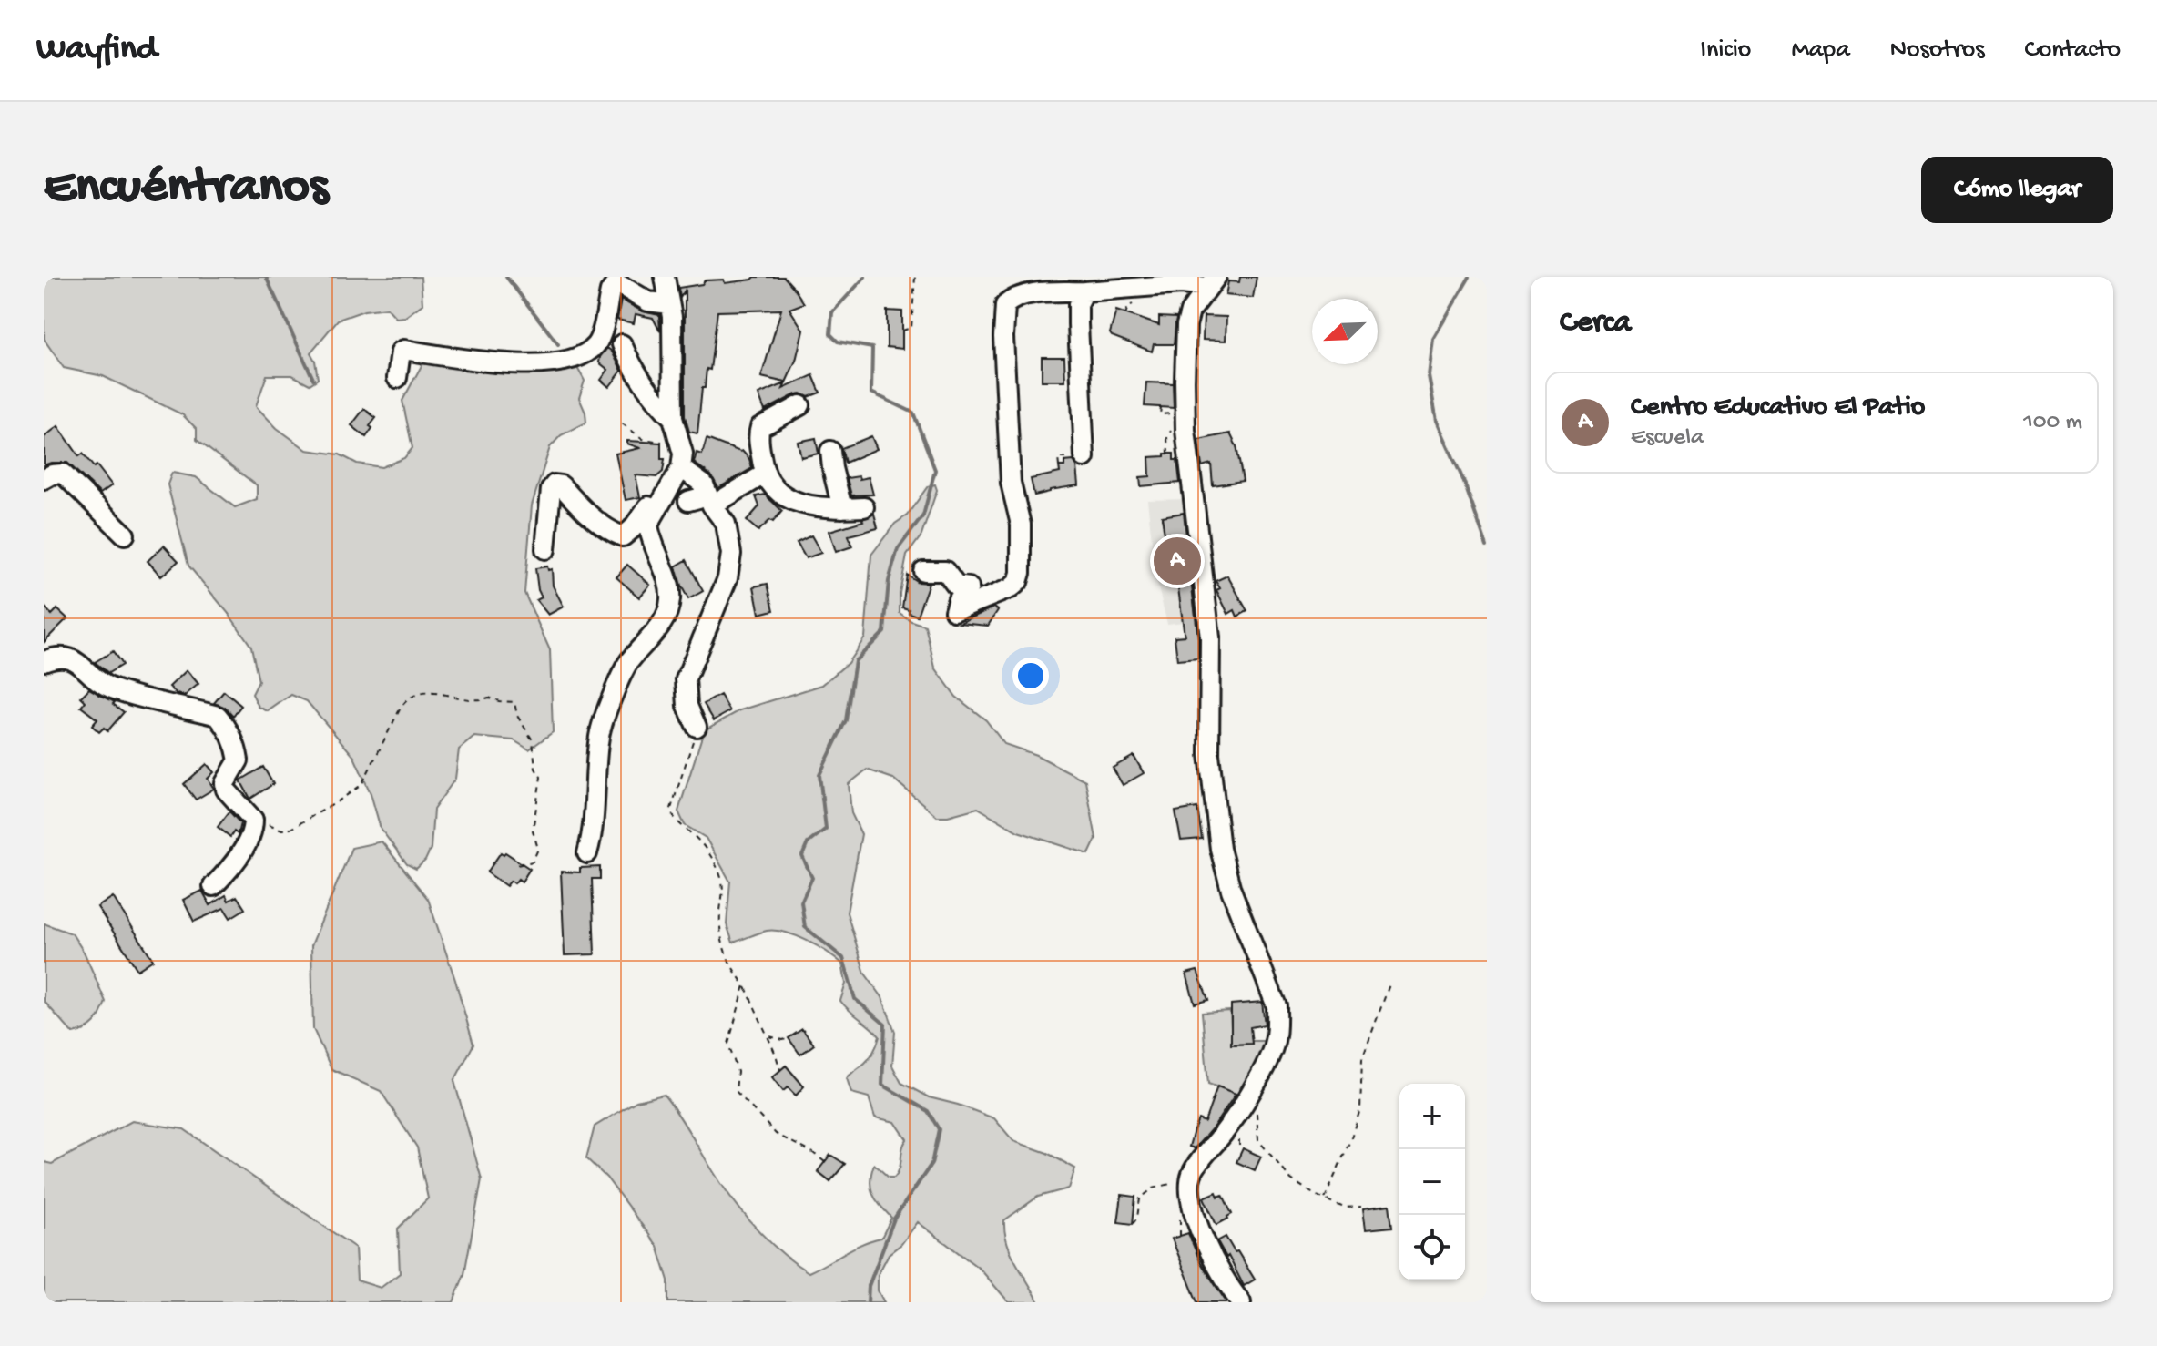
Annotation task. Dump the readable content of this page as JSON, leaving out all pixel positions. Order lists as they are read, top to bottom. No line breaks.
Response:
{"north":"bottom left","page":{"header":"Wayfind","nav":["Inicio","Mapa","Nosotros","Contacto"],"buttons":"Cómo llegar","title":"Encuéntranos","heading":"Cerca","list":[{"mark":"A","name":"Centro Educativo El Patio","note":"Escuela","value":"100 m"}],"pins":"A","map_buttons":["+","−"]}}
